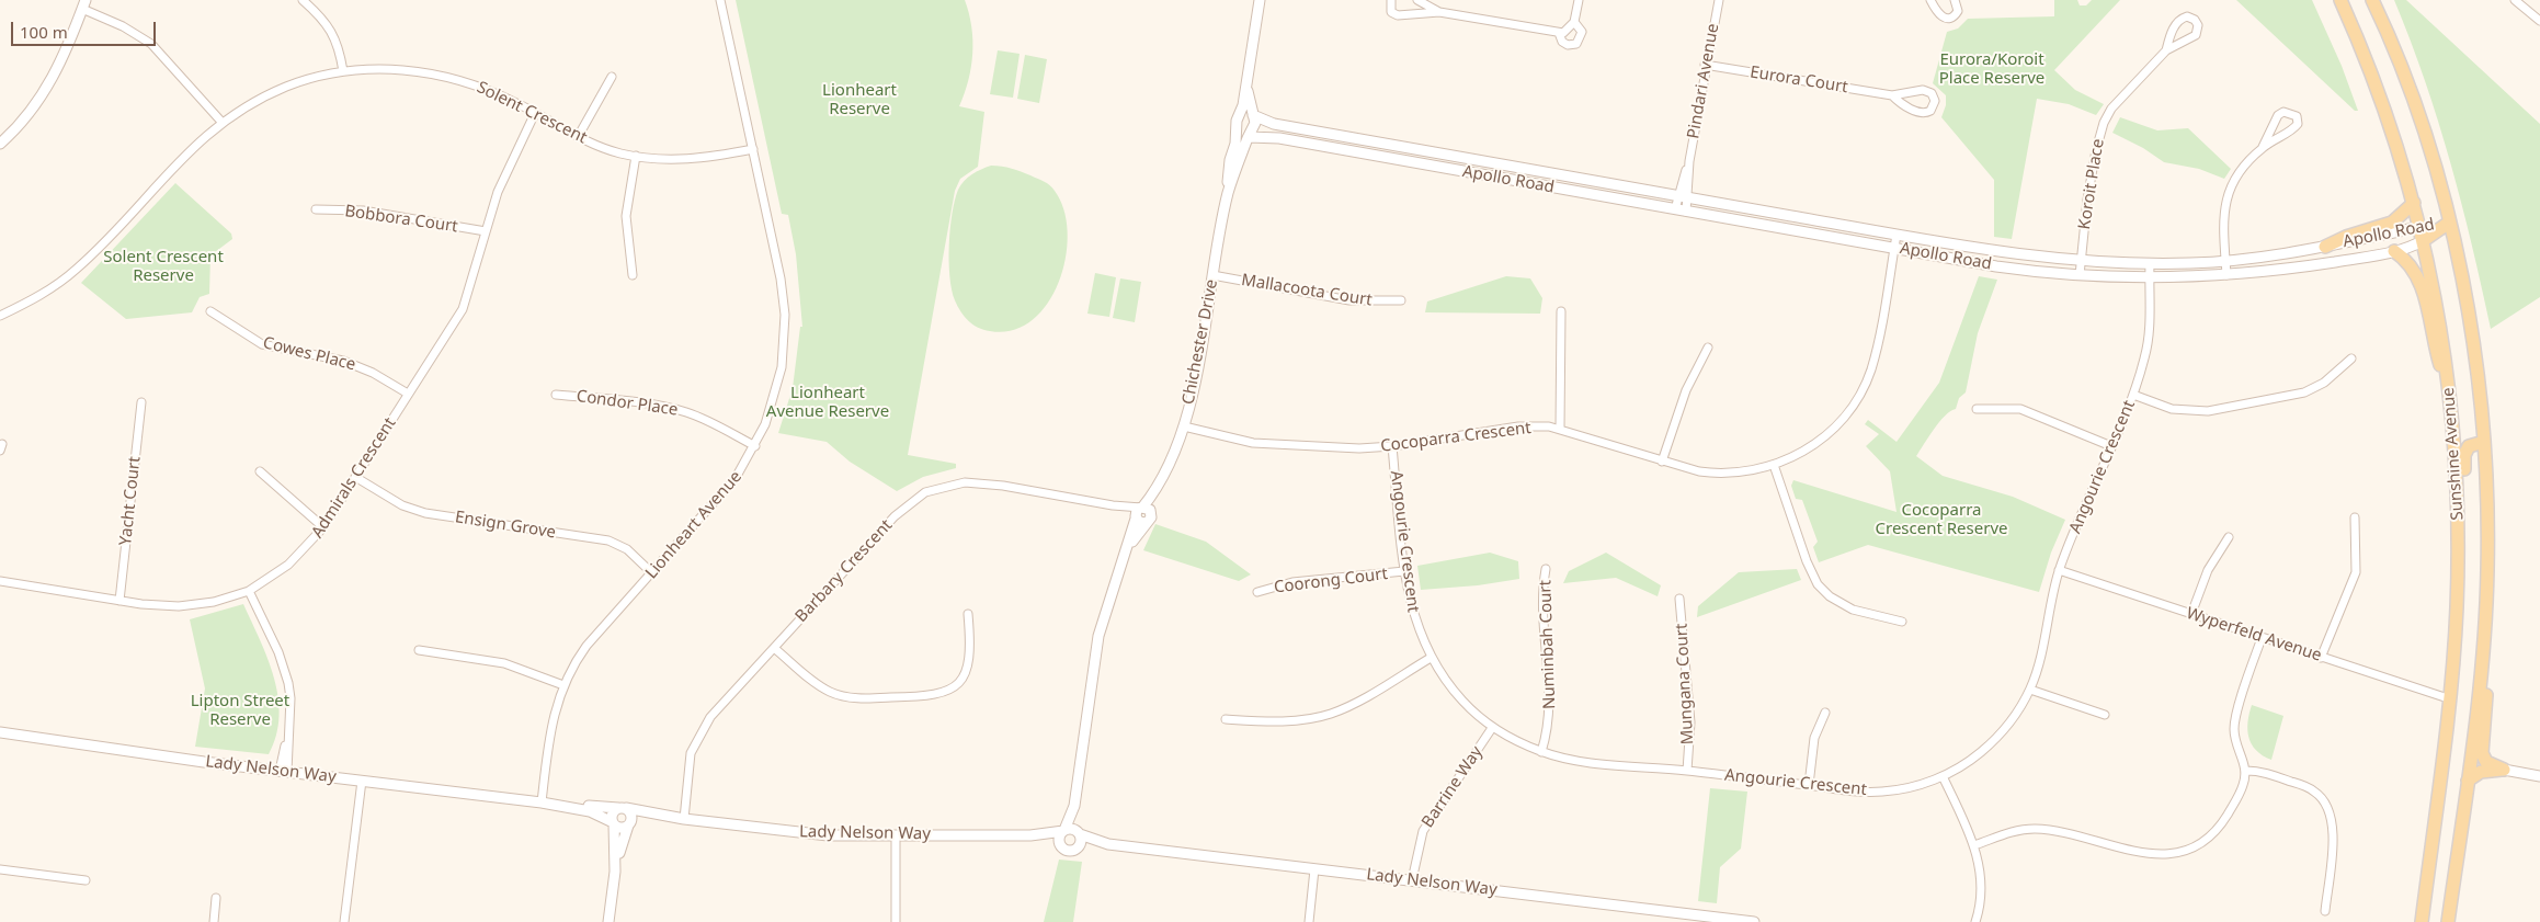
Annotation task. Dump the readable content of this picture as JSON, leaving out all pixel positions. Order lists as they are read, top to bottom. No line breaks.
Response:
{"streets":{"main road":["Apollo Road","Sunshine Avenue"],"street":["Eurora Court","Pindari Avenue","Solent Crescent","Koroit Place","Bobbora Court","Mallacoota Court","Chichester Drive","Cowes Place","Condor Place","Cocoparra Crescent","Angourie Crescent","Admirals Crescent","Yacht Court","Ensign Grove","Lionheart Avenue","Barbary Crescent","Coorong Court","Wyperfeld Avenue","Numinbah Court","Mungana Court","Lady Nelson Way","Barrine Way"]},"crossings":[["Eurora Court","Pindari Avenue"],["Pindari Avenue","Apollo Road"],["Solent Crescent","Admirals Crescent"],["Solent Crescent","Lionheart Avenue"],["Apollo Road","Koroit Place"],["Apollo Road","Chichester Drive"],["Apollo Road","Cocoparra Crescent"],["Apollo Road","Sunshine Avenue"],["Apollo Road","Angourie Crescent"],["Bobbora Court","Admirals Crescent"],["Mallacoota Court","Chichester Drive"],["Chichester Drive","Cocoparra Crescent"],["Chichester Drive","Barbary Crescent"],["Chichester Drive","Lady Nelson Way"],["Cowes Place","Admirals Crescent"],["Condor Place","Lionheart Avenue"],["Cocoparra Crescent","Angourie Crescent"],["Sunshine Avenue","Wyperfeld Avenue"],["Angourie Crescent","Coorong Court"],["Angourie Crescent","Wyperfeld Avenue"],["Angourie Crescent","Numinbah Court"],["Angourie Crescent","Mungana Court"],["Angourie Crescent","Barrine Way"],["Admirals Crescent","Yacht Court"],["Admirals Crescent","Ensign Grove"],["Ensign Grove","Lionheart Avenue"],["Lionheart Avenue","Lady Nelson Way"],["Barbary Crescent","Lady Nelson Way"],["Lady Nelson Way","Barrine Way"]],"parks":["Eurora/Koroit Place Reserve","Lionheart Reserve","Solent Crescent Reserve","Lionheart Avenue Reserve","Cocoparra Crescent Reserve","Lipton Street Reserve"],"scale_bar":"100 m"}
